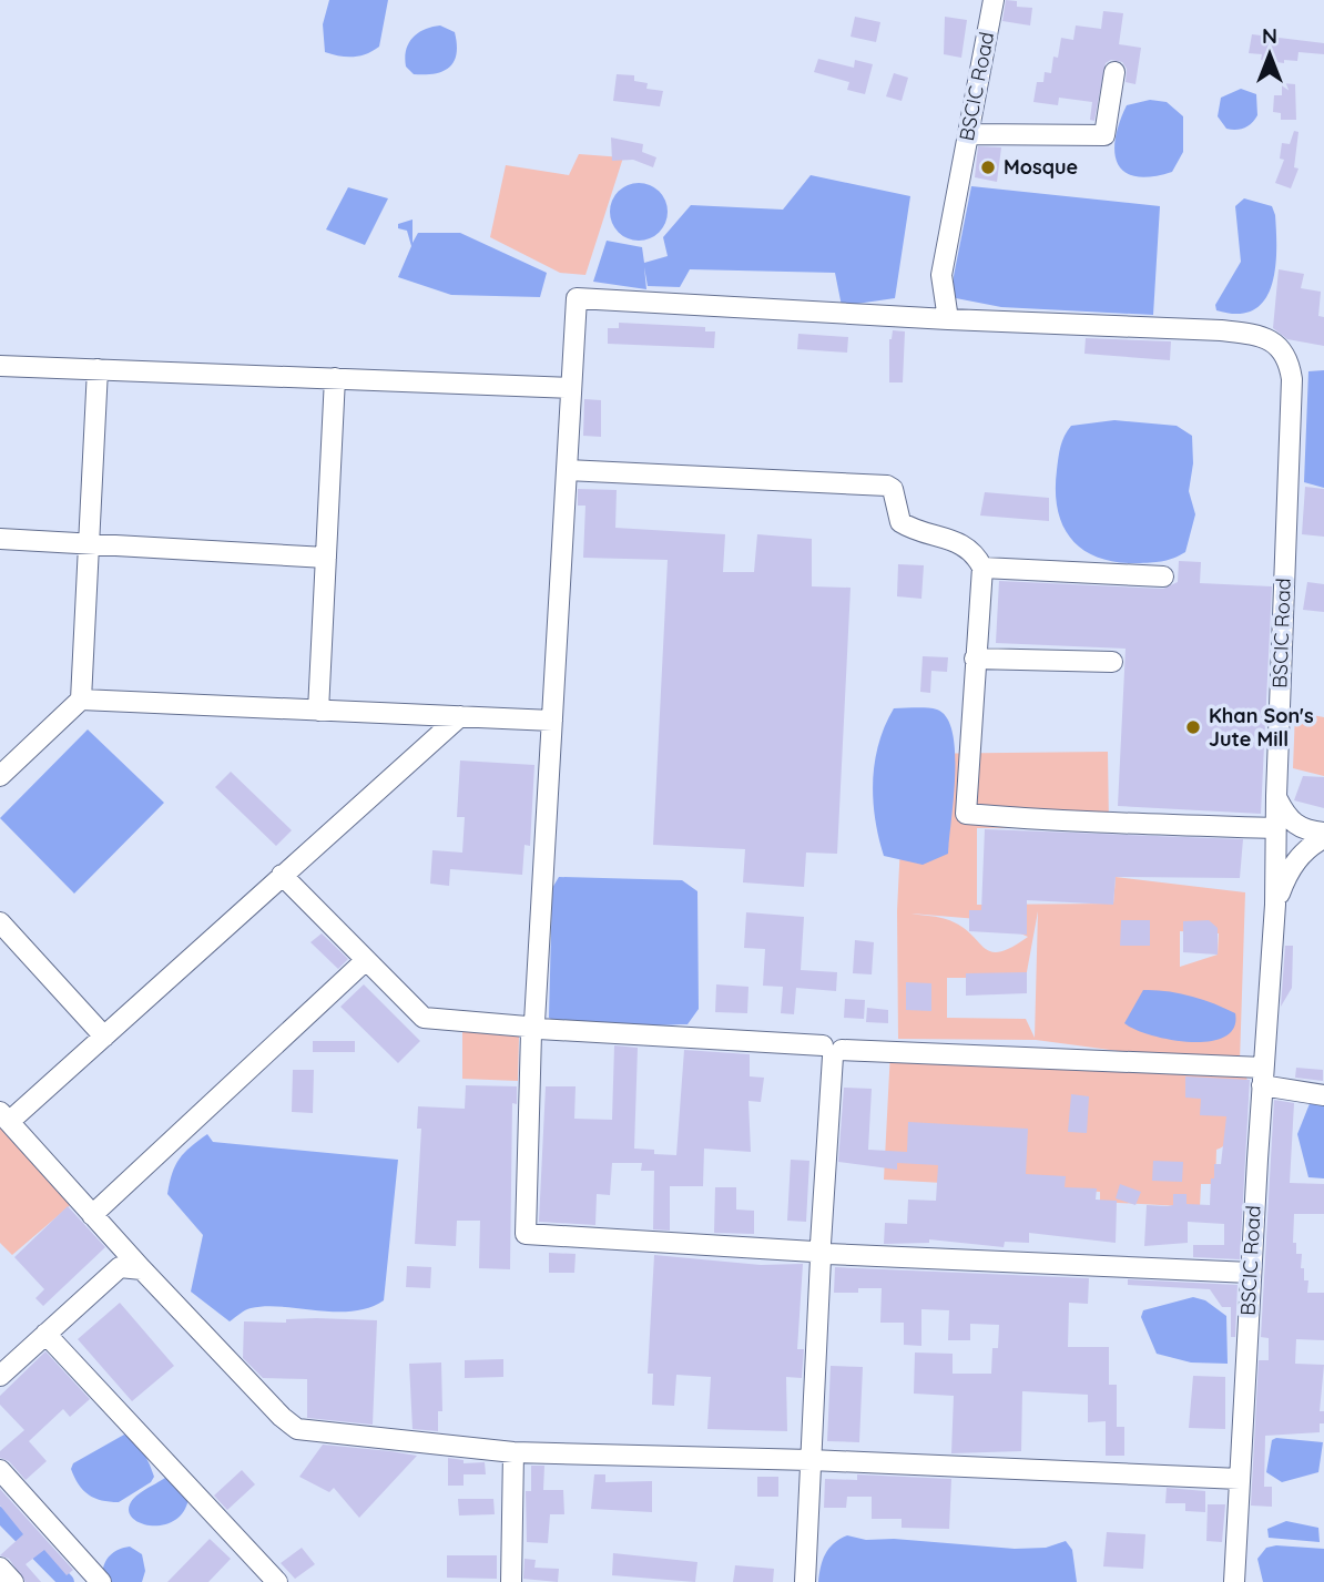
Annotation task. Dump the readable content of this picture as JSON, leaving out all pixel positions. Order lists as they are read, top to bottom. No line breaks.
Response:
{"streets":{"street":["BSCIC Road"]},"places":["Mosque","Khan Son's Jute Mill"],"north":"top"}
